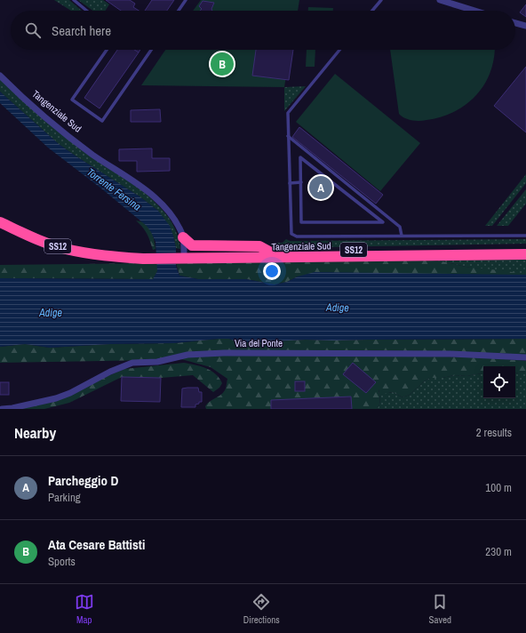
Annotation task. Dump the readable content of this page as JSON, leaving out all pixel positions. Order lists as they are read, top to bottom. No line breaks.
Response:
{"streets":{"highway":["Tangenziale Sud","SS12"],"street":["Via del Ponte"]},"crossings":[["Tangenziale Sud","SS12"]],"water":["Torrente Fersina","Adige"],"page":{"search":"Search here","pins":["B","A"],"heading":["Nearby","2 results"],"list":[{"mark":"A","name":"Parcheggio D","note":"Parking","value":"100 m"},{"mark":"B","name":"Ata Cesare Battisti","note":"Sports","value":"230 m"}],"nav":["Map","Directions","Saved"]}}
